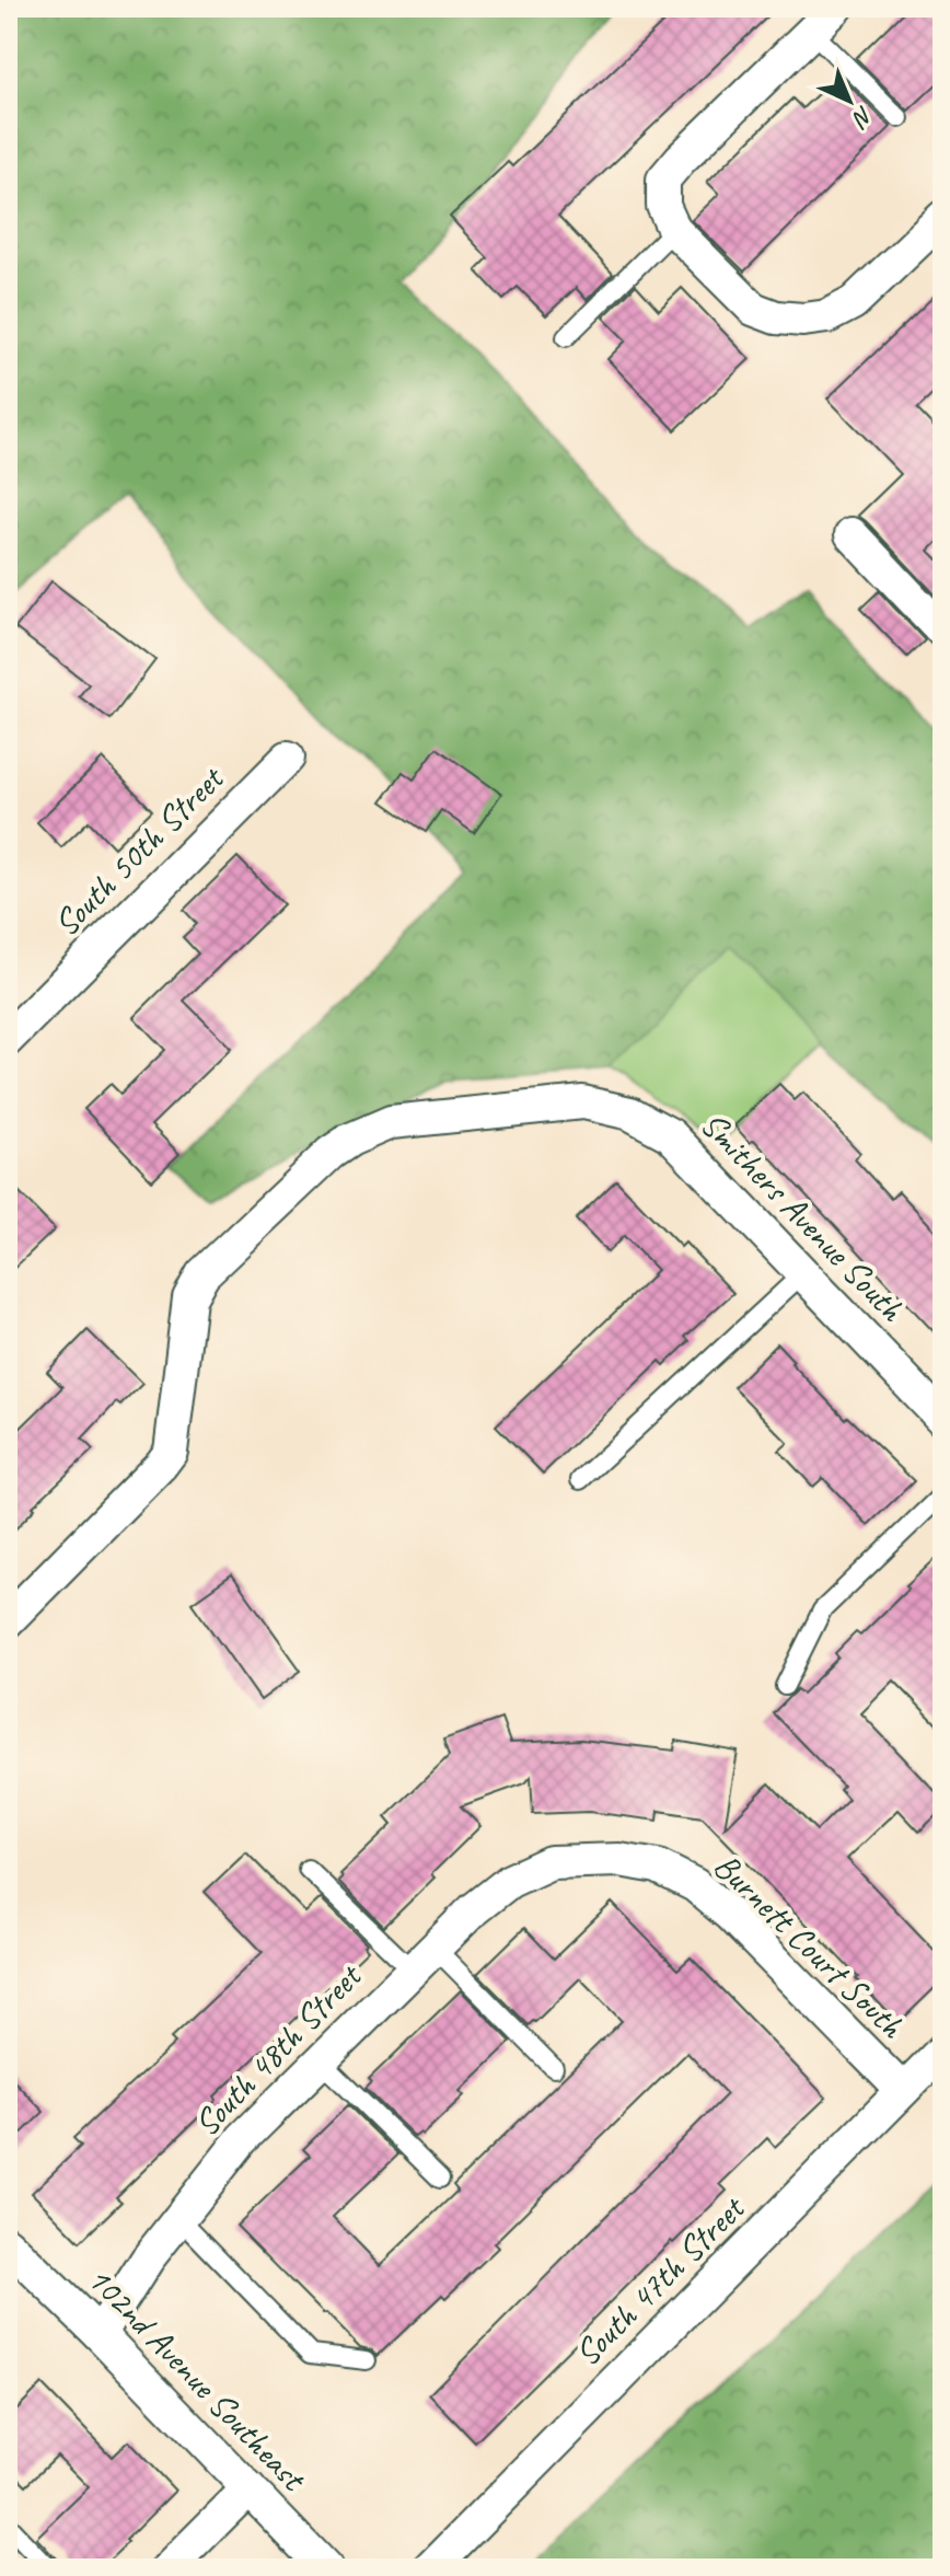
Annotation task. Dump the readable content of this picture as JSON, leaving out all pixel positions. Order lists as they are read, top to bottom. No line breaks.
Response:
{"streets":{"street":["South 50th Street","Smithers Avenue South","Burnett Court South","South 48th Street","South 47th Street","102nd Avenue Southeast"]},"crossings":[["Burnett Court South","South 48th Street"],["Burnett Court South","South 47th Street"],["South 48th Street","102nd Avenue Southeast"]],"north":"bottom right"}
